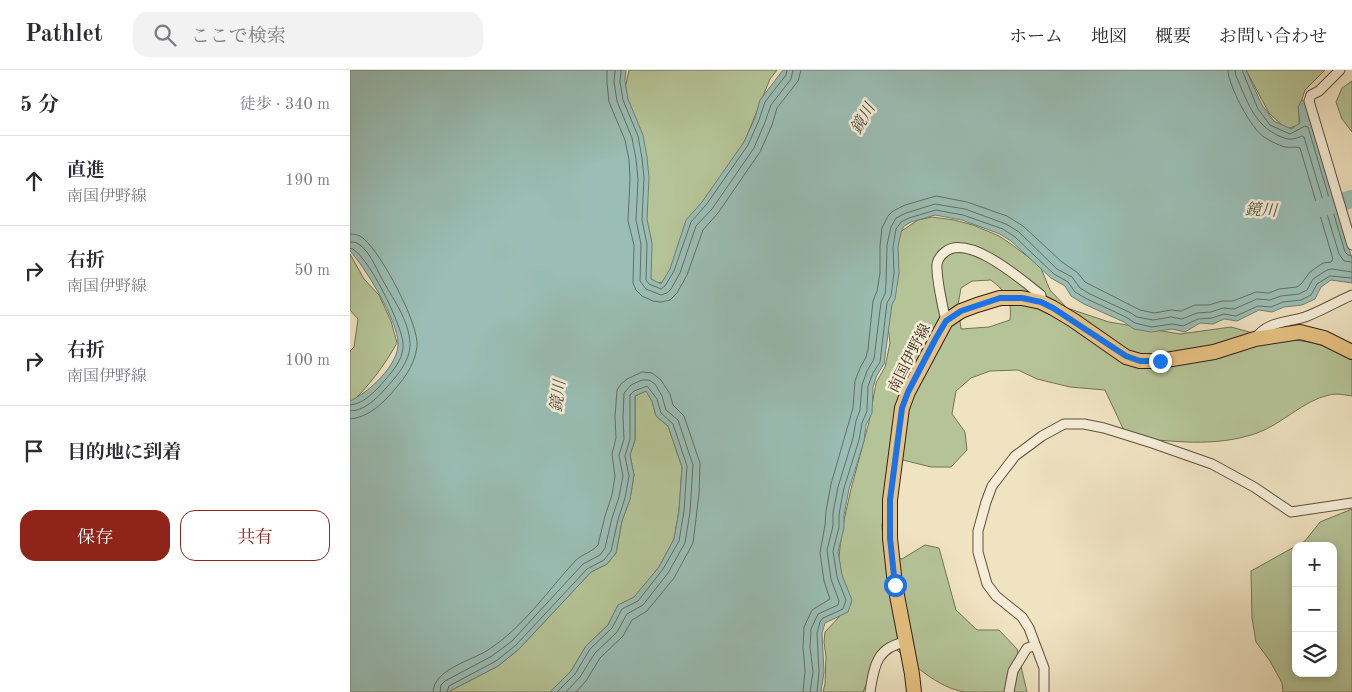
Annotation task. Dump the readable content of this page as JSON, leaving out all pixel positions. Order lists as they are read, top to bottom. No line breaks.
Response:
{"streets":{"main road":["南国伊野線"]},"water":["鏡川"],"page":{"header":"Pathlet","search":"ここで検索","nav":["ホーム","地図","概要","お問い合わせ"],"heading":["5 分","徒歩 · 340 m"],"list":[["直進","南国伊野線","190 m"],["右折","南国伊野線","50 m"],["右折","南国伊野線","100 m"],"目的地に到着"],"buttons":["保存","共有"],"map_buttons":["+","−"]}}
